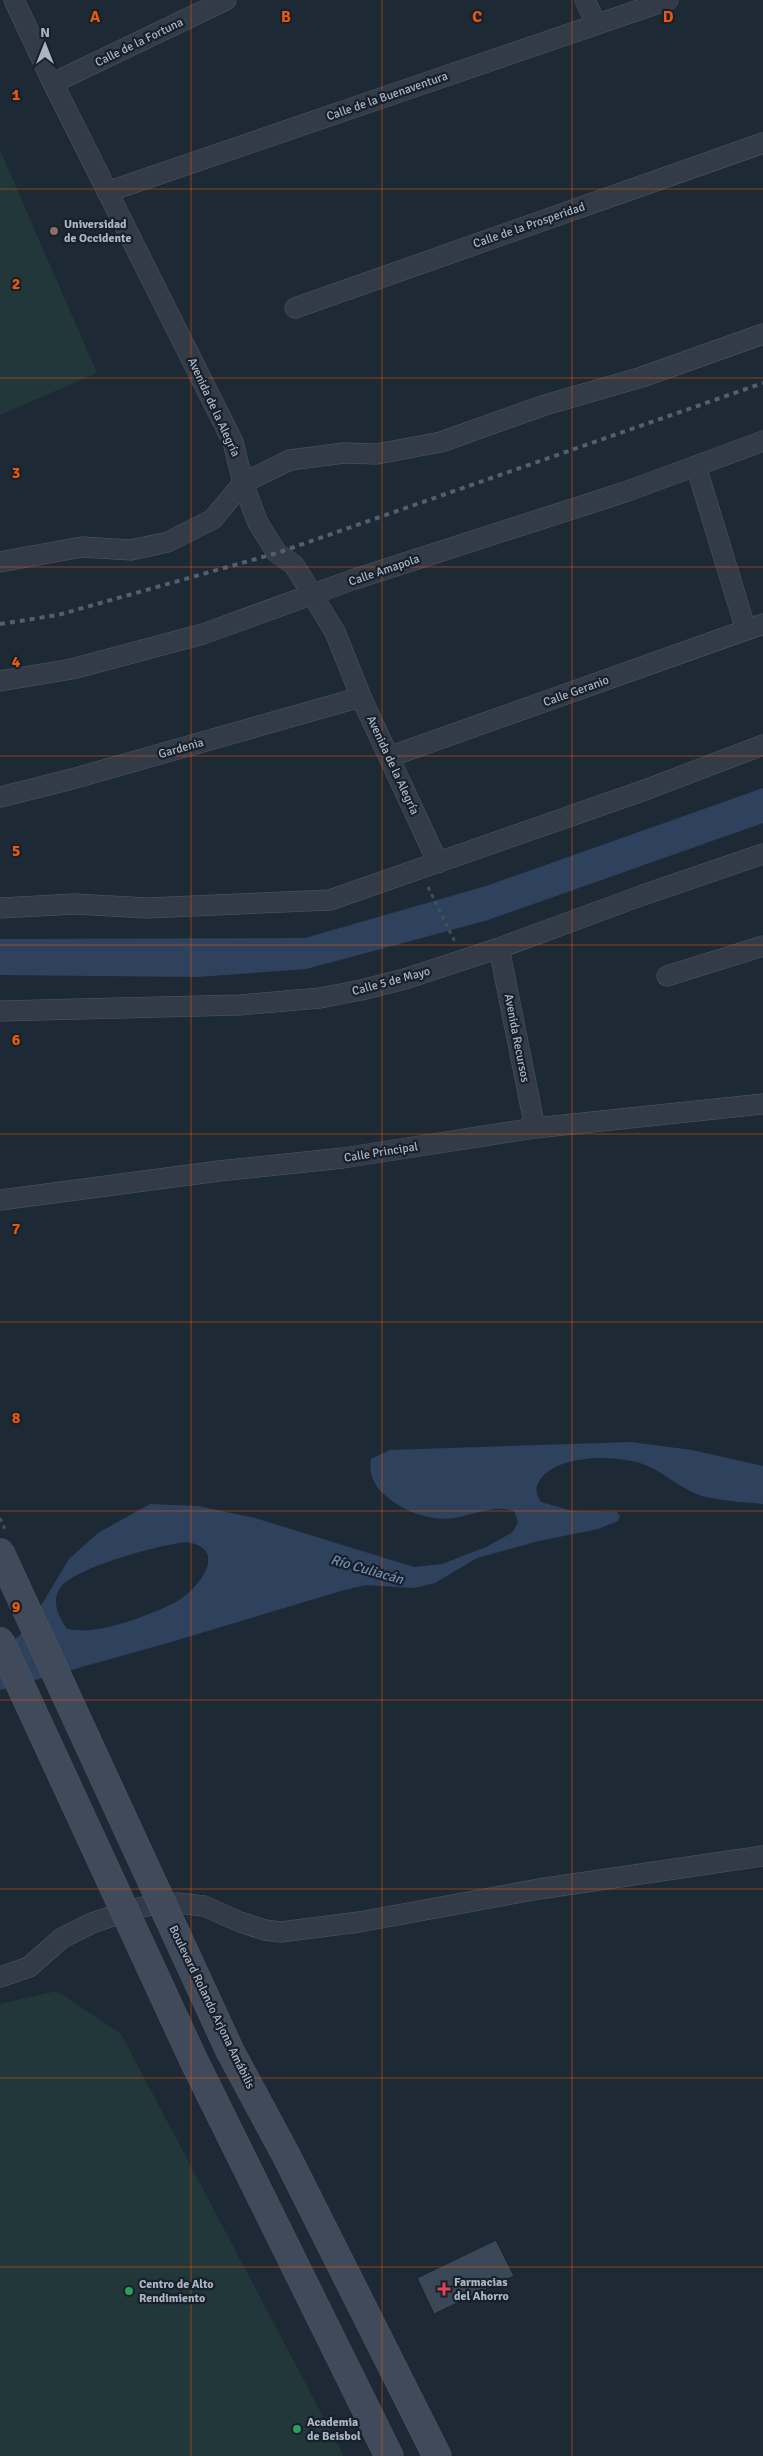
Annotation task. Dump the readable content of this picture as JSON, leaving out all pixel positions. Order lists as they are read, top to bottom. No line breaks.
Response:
{"streets":{"main road":["Boulevard Rolando Arjona Amábilis"],"street":["Calle de la Fortuna","Calle de la Buenaventura","Calle de la Prosperidad","Avenida de la Alegría","Calle Amapola","Calle Geranio","Gardenia","Calle 5 de Mayo","Avenida Recursos","Calle Principal"]},"crossings":[["Calle de la Fortuna","Avenida de la Alegría"],["Calle de la Buenaventura","Avenida de la Alegría"],["Avenida de la Alegría","Calle Amapola"],["Avenida de la Alegría","Calle Geranio"],["Avenida de la Alegría","Gardenia"],["Calle 5 de Mayo","Avenida Recursos"],["Avenida Recursos","Calle Principal"]],"water":["Río Culiacán"],"places":{"other":["Universidad de Occidente","Centro de Alto Rendimiento","Academia de Beisbol"],"health":["Farmacias del Ahorro"]},"north":"top","grid":{"columns":["A","B","C","D"],"rows":["1","2","3","4","5","6","7","8","9"]}}
